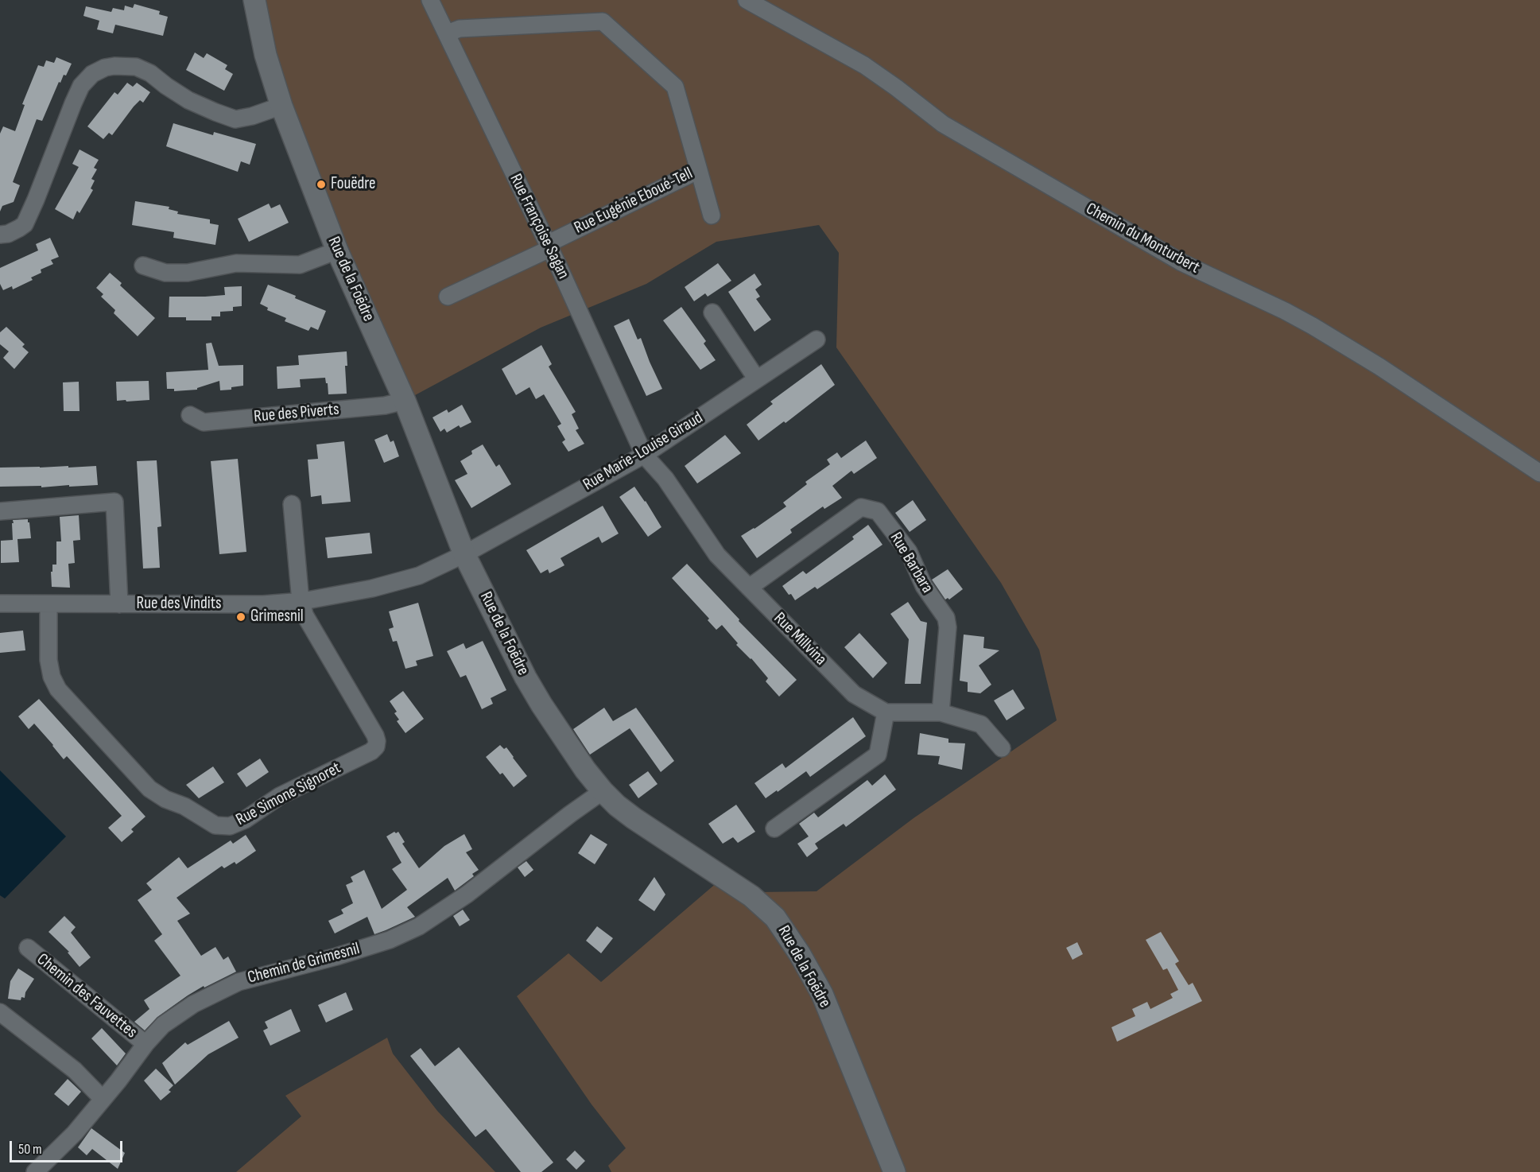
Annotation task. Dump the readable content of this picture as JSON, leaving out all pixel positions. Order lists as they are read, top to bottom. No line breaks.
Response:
{"streets":{"street":["Rue Eugénie Eboué-Tell","Rue Françoise Sagan","Chemin du Monturbert","Rue de la Foëdre","Rue des Piverts","Rue Marie-Louise Giraud","Rue Barbara","Rue des Vindits","Rue Millvina","Rue Simone Signoret","Chemin de Grimesnil","Chemin des Fauvettes"]},"crossings":[["Rue Eugénie Eboué-Tell","Rue Françoise Sagan"],["Rue Françoise Sagan","Rue Marie-Louise Giraud"],["Rue Françoise Sagan","Rue Millvina"],["Rue de la Foëdre","Rue des Piverts"],["Rue de la Foëdre","Rue Marie-Louise Giraud"],["Rue de la Foëdre","Rue des Vindits"],["Rue de la Foëdre","Chemin de Grimesnil"],["Rue Marie-Louise Giraud","Rue des Vindits"],["Rue Marie-Louise Giraud","Rue Millvina"],["Rue Barbara","Rue Millvina"],["Rue des Vindits","Rue Simone Signoret"],["Chemin de Grimesnil","Chemin des Fauvettes"]],"places":["Fouëdre","Grimesnil"],"scale_bar":"50 m"}
